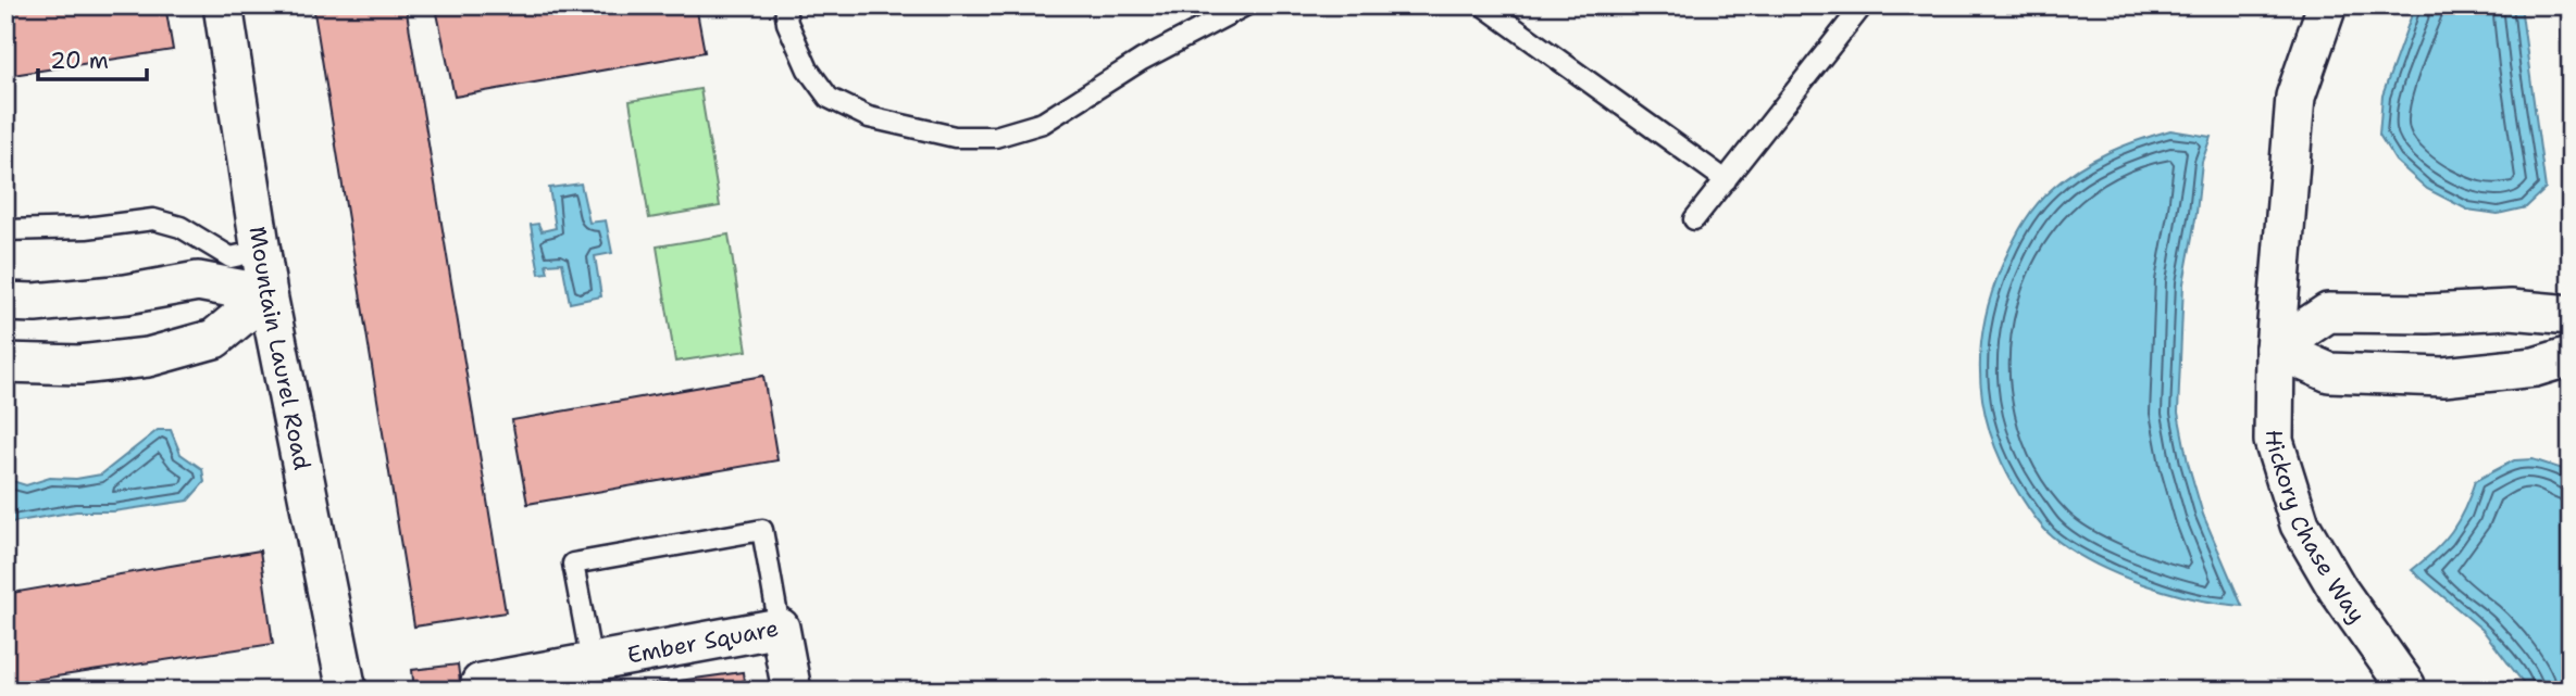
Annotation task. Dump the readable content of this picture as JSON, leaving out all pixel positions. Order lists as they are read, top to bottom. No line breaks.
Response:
{"streets":{"street":["Mountain Laurel Road","Hickory Chase Way","Ember Square"]},"scale_bar":"20 m"}
